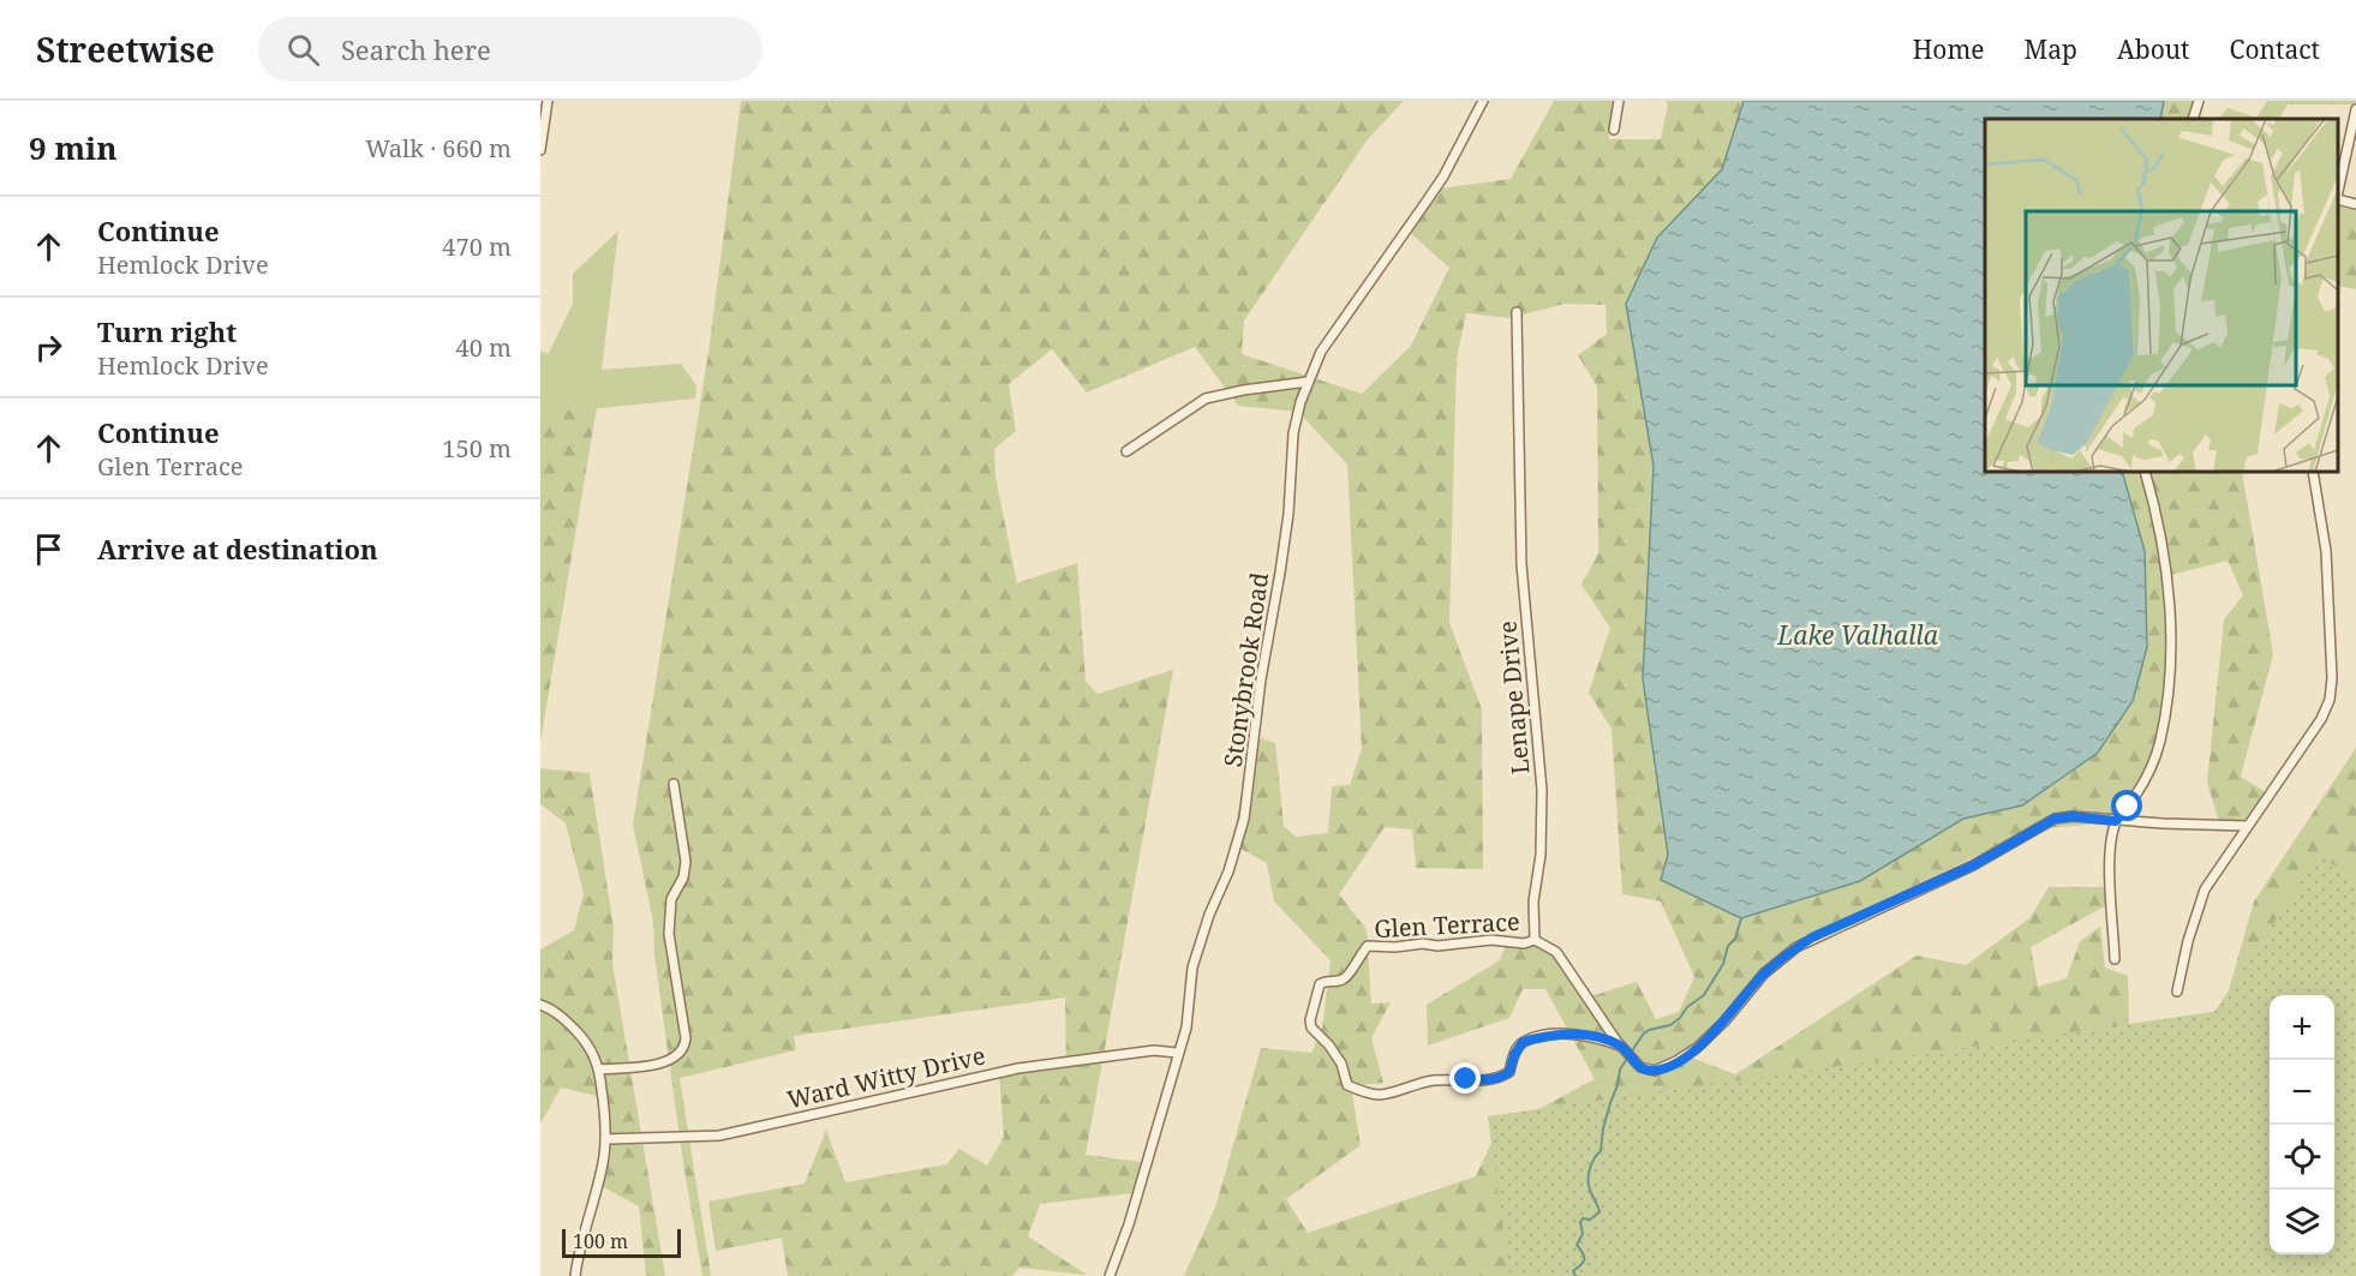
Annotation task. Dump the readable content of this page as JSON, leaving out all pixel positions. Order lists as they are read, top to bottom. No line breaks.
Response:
{"streets":{"street":["Stonybrook Road","Lenape Drive","Glen Terrace","Ward Witty Drive"]},"crossings":[["Stonybrook Road","Ward Witty Drive"],["Lenape Drive","Glen Terrace"]],"water":["Lake Valhalla"],"scale_bar":"100 m","page":{"header":"Streetwise","search":"Search here","nav":["Home","Map","About","Contact"],"heading":["9 min","Walk · 660 m"],"list":[["Continue","Hemlock Drive","470 m"],["Turn right","Hemlock Drive","40 m"],["Continue","Glen Terrace","150 m"],"Arrive at destination"],"map_buttons":["+","−"],"scale":"100 m"}}
